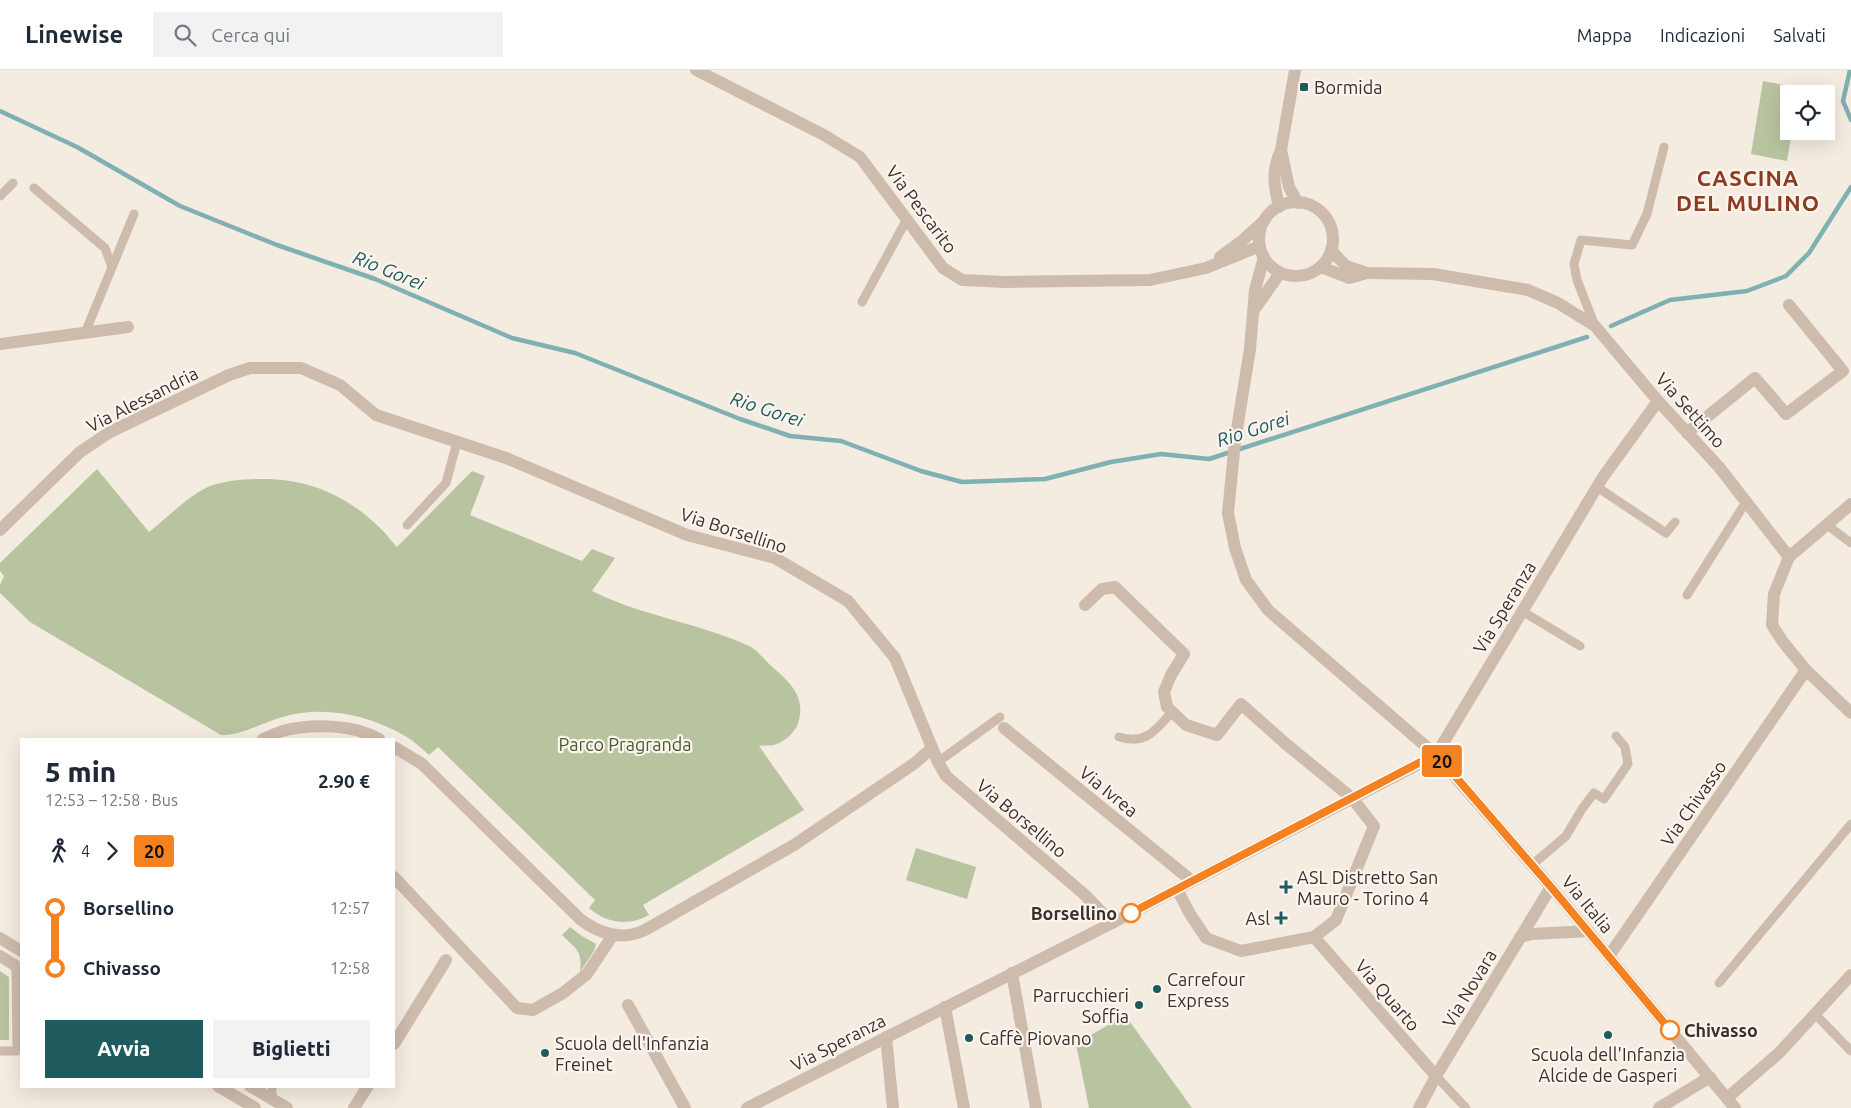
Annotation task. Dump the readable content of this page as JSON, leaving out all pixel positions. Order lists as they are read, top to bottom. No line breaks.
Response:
{"streets":{"street":["Via Pescarito","Via Alessandria","Via Settimo","Via Borsellino","Via Speranza","Via Ivrea","Via Chivasso","Via Italia","Via Novara","Via Quarto"]},"crossings":[["Via Pescarito","Via Settimo"],["Via Pescarito","Via Italia"],["Via Alessandria","Via Borsellino"],["Via Settimo","Via Speranza"],["Via Settimo","Via Italia"],["Via Borsellino","Via Speranza"],["Via Speranza","Via Ivrea"],["Via Speranza","Via Italia"],["Via Chivasso","Via Italia"],["Via Italia","Via Novara"],["Via Novara","Via Quarto"]],"districts":["CASCINA DEL MULINO"],"water":["Rio Gorei"],"parks":["Parco Pragranda"],"places":{"transit":["Bormida"],"health":["ASL Distretto San Mauro - Torino 4","Asl"],"other":["Borsellino","Carrefour Express","Parrucchieri Soffia","Chivasso","Scuola dell'Infanzia Alcide de Gasperi","Caffè Piovano","Scuola dell'Infanzia Freinet"]},"lines":["bus line 20"],"page":{"header":"Linewise","search":"Cerca qui","nav":["Mappa","Indicazioni","Salvati"],"on_map":"20","heading":["5 min","12:53 – 12:58 · Bus","2.90 €"],"legs":["4","20"],"list":[{"name":"Borsellino","value":"12:57"},{"name":"Chivasso","value":"12:58"}],"buttons":["Avvia","Biglietti"]}}
